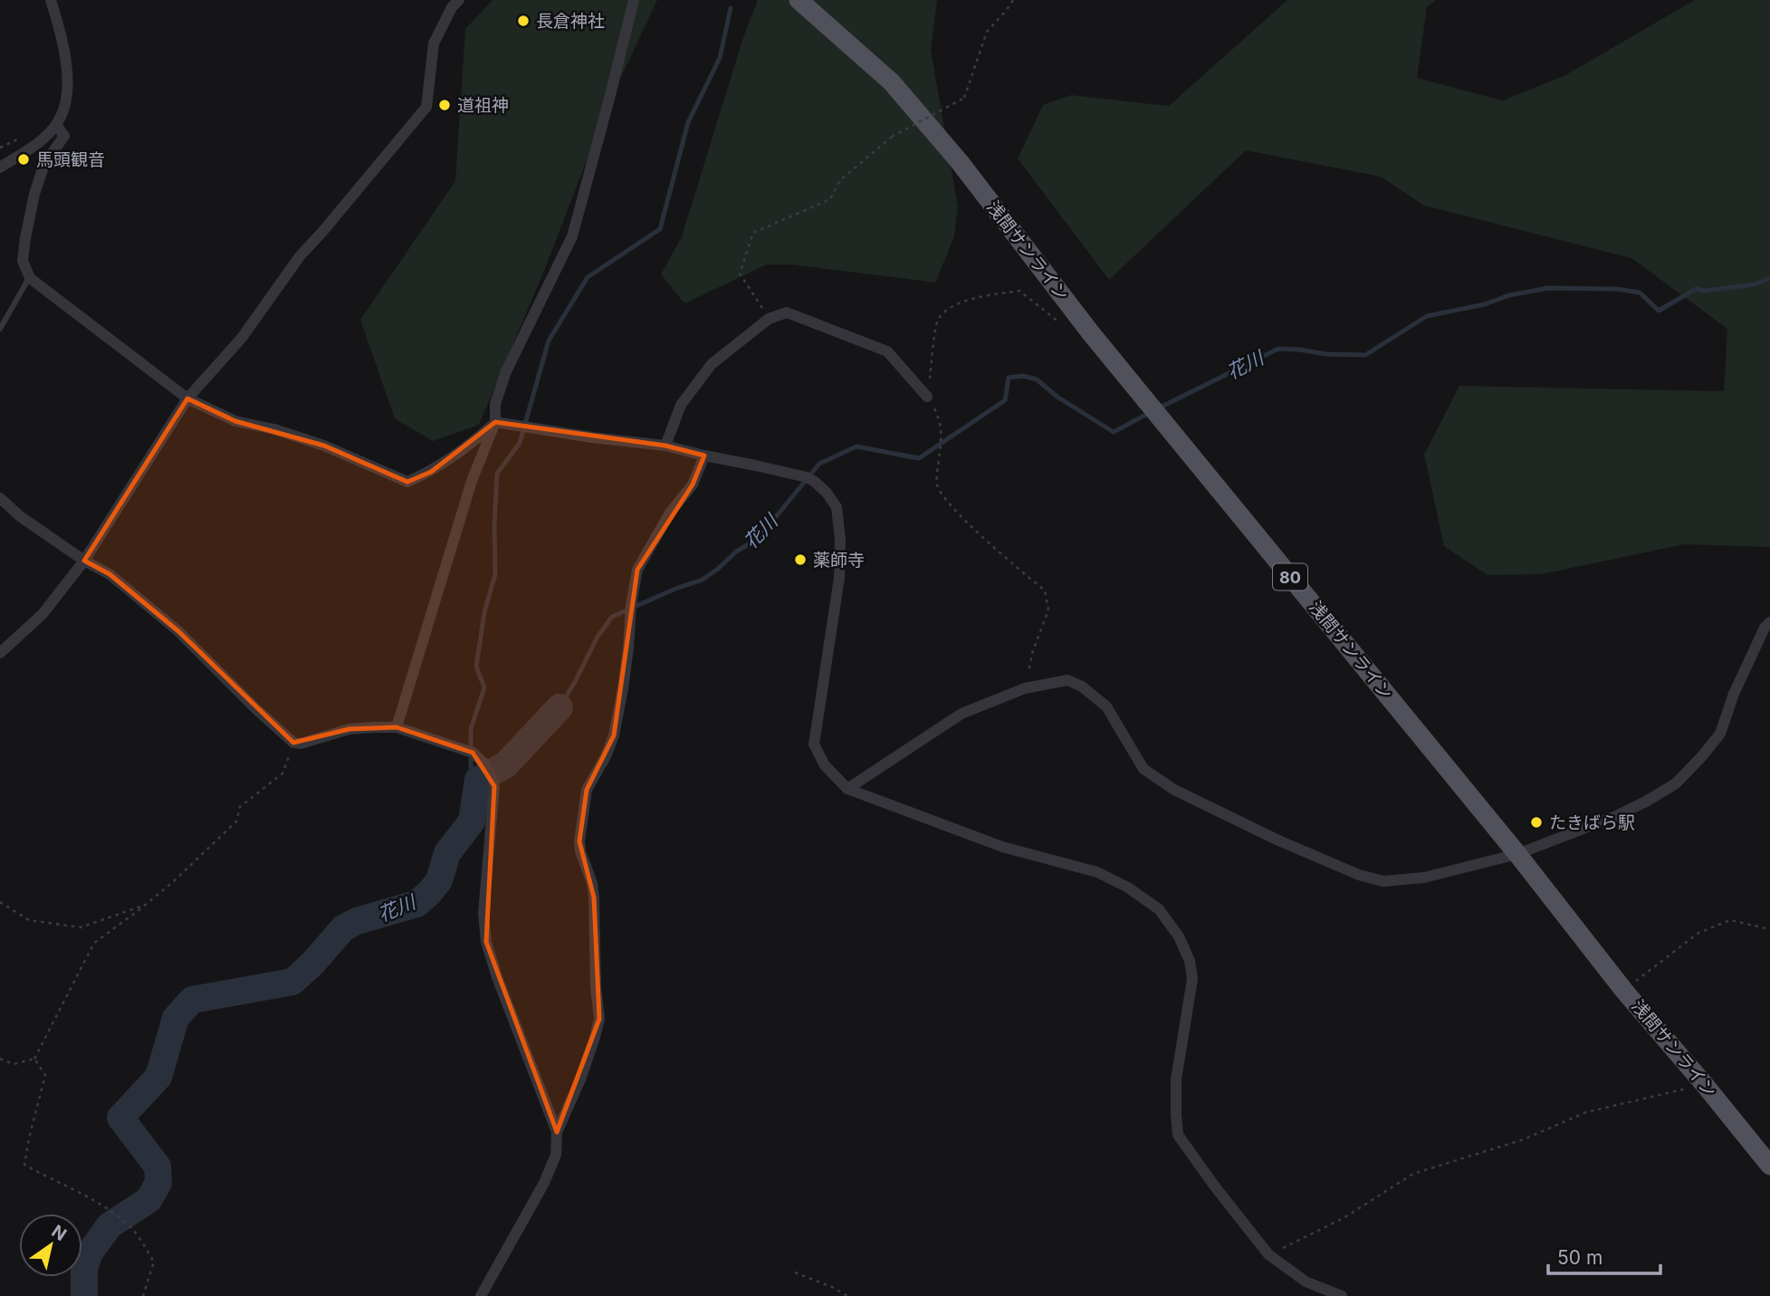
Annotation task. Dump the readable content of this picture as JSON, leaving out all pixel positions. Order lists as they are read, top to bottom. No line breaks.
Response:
{"streets":{"main road":["浅間サンライン","80"]},"water":["花川"],"places":["長倉神社","道祖神","馬頭観音","薬師寺","たきばら駅"],"scale_bar":"50 m","north":"top right"}
